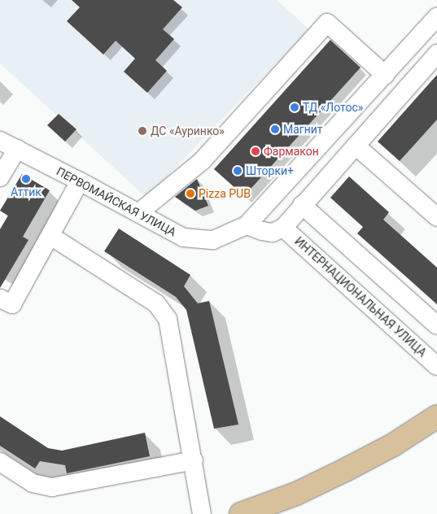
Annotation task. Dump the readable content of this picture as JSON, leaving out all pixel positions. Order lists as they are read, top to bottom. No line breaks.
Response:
{"streets":{"street":["ПЕРВОМАЙСКАЯ УЛИЦА","ИНТЕРНАЦИОНАЛЬНАЯ УЛИЦА"]},"places":["ТД «Лотос»","Магнит","ДС «Ауринко»","Фармакон","Шторки+","Аттик","Pizza PUB"]}
